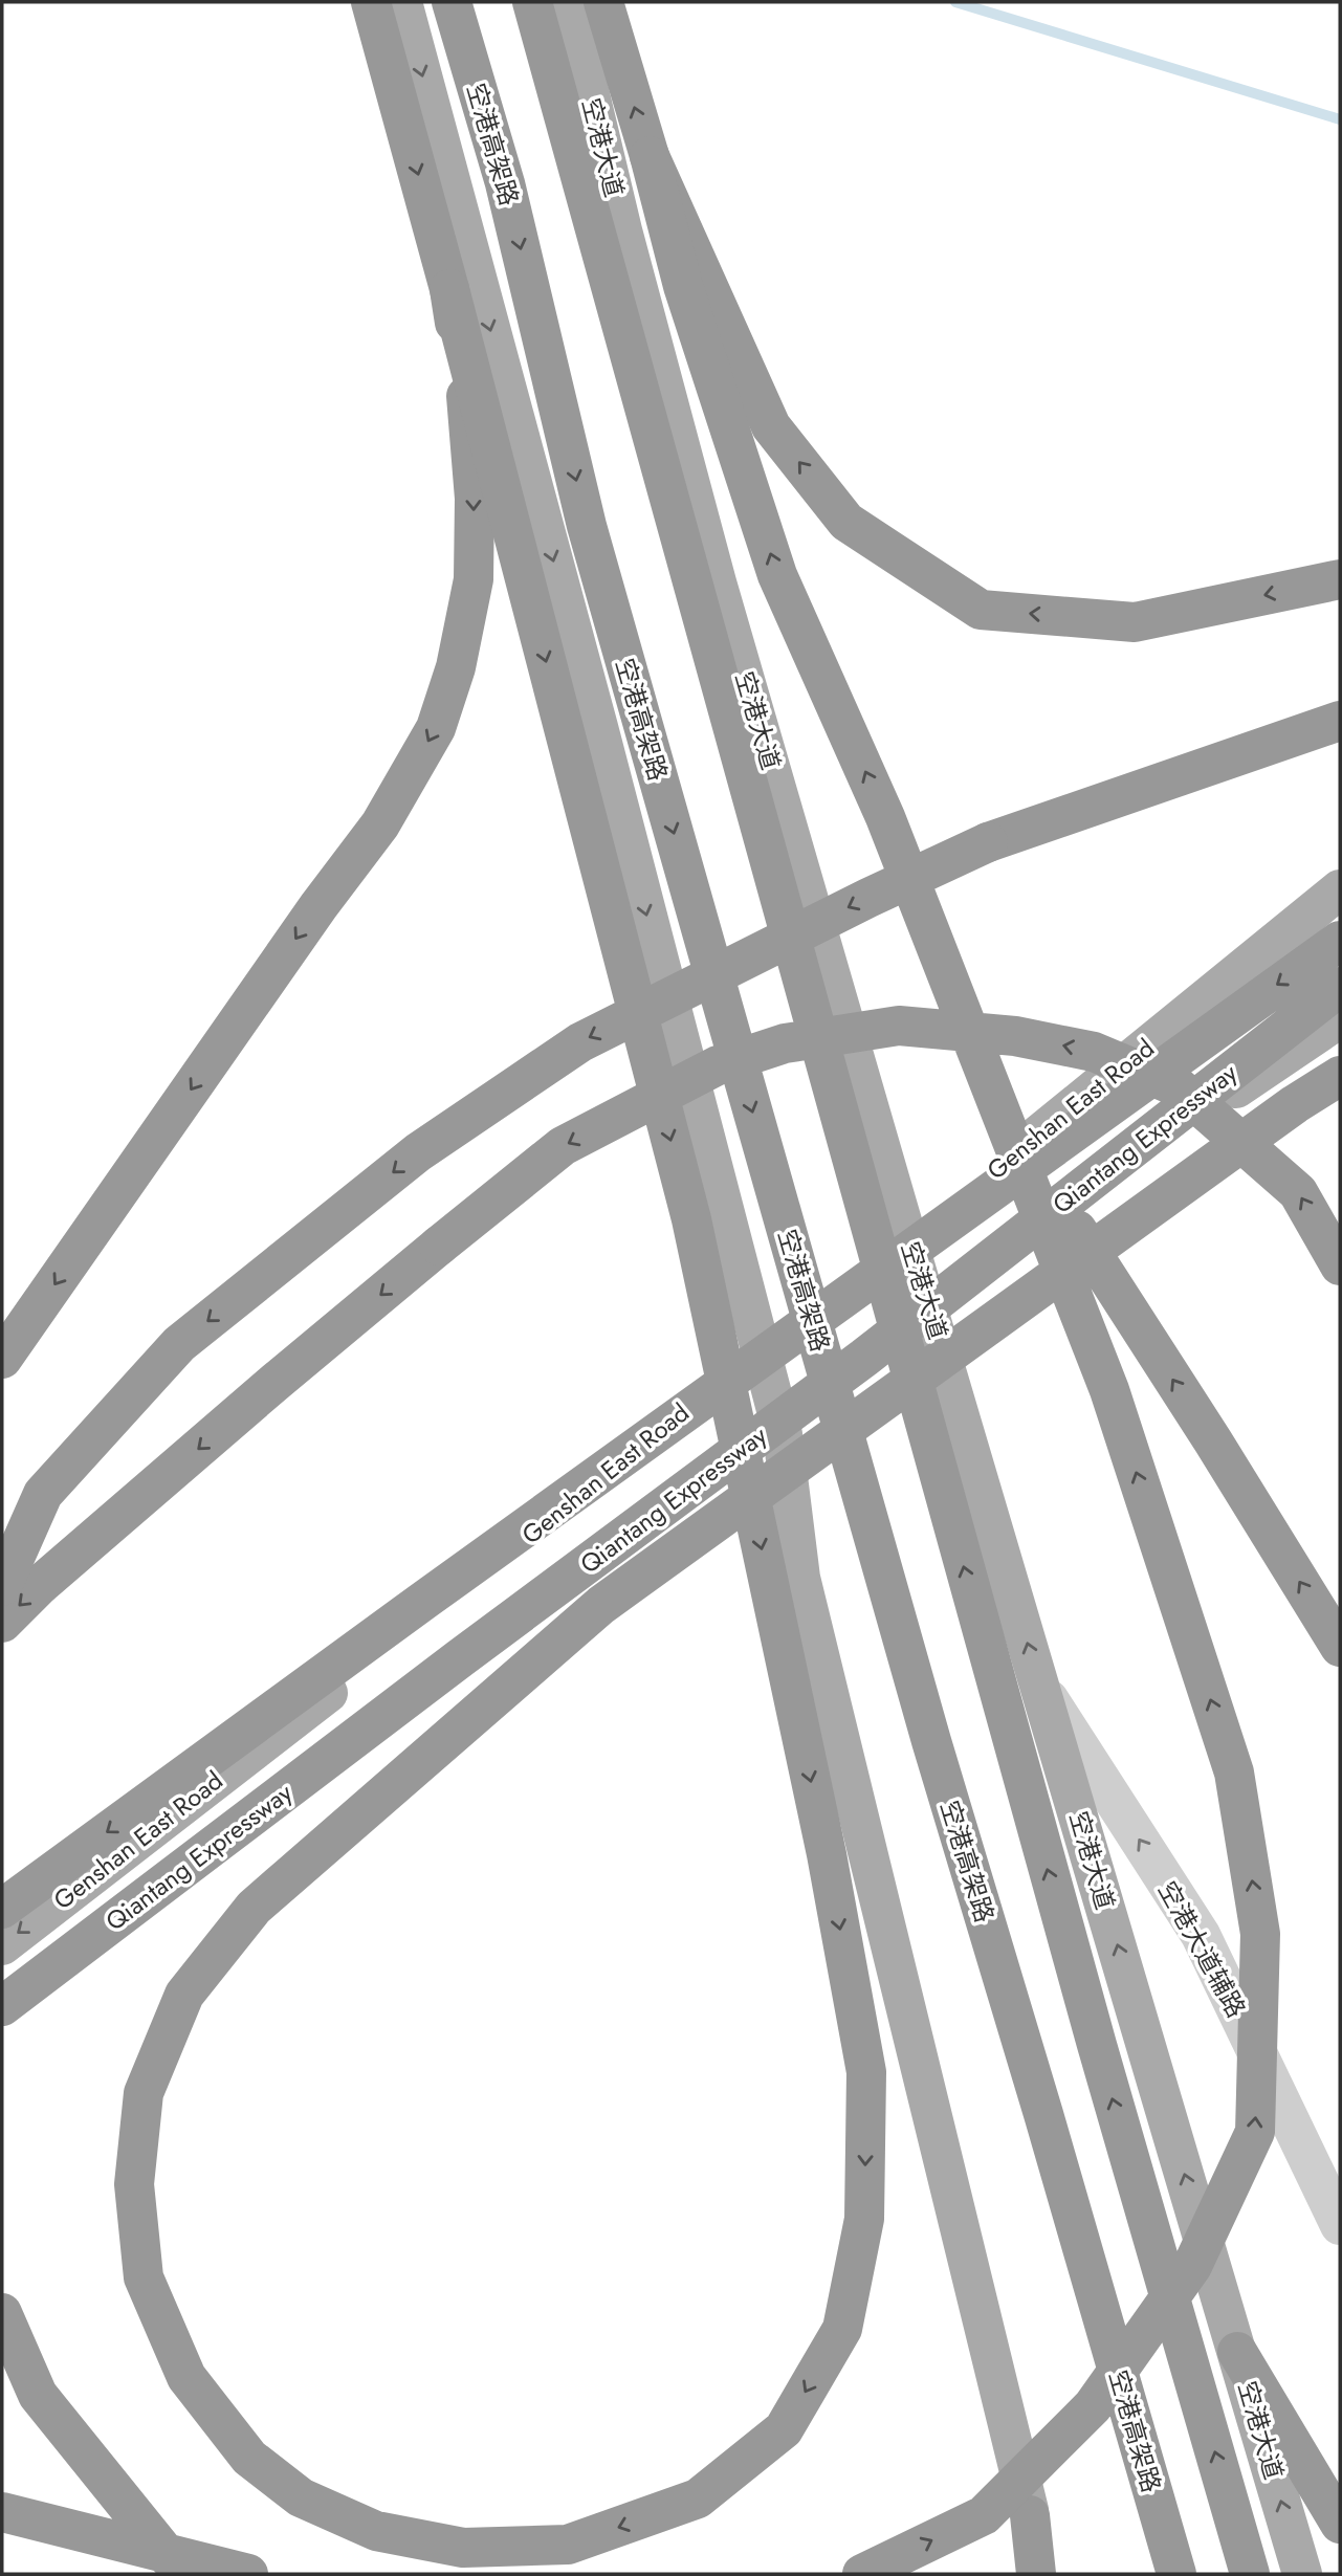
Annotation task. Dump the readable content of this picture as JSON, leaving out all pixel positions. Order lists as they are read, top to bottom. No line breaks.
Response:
{"streets":{"highway":["空港高架路","Qiantang Expressway"],"main road":["空港大道","Genshan East Road"],"street":["空港大道辅路"]},"crossings":[["空港大道","Genshan East Road"],["空港大道","空港大道辅路"]],"one_way":["空港大道辅路"]}
